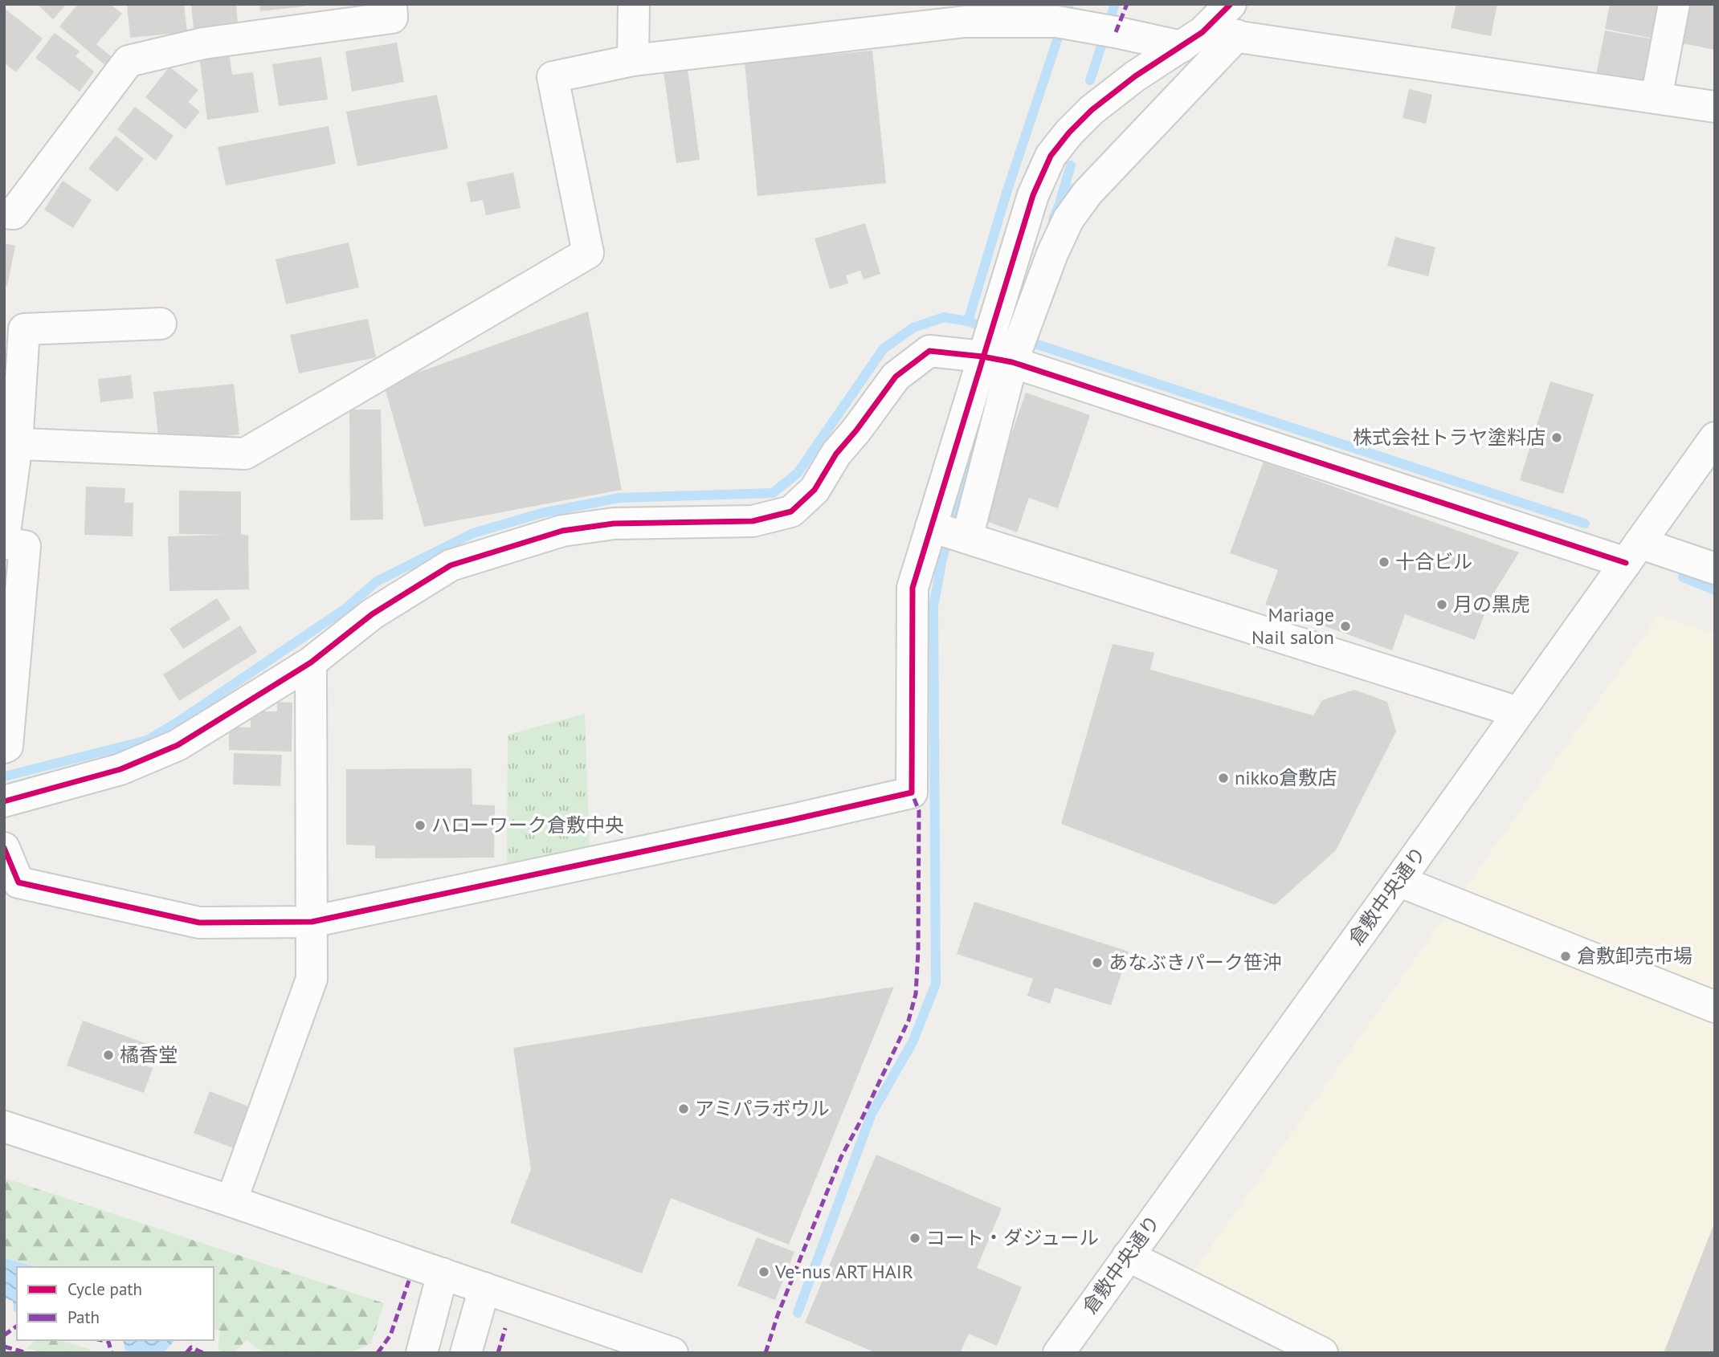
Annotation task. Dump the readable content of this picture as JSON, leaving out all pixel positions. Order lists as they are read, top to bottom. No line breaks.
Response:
{"streets":{"street":["倉敷中央通り"]},"places":["株式会社トラヤ塗料店","十合ビル","月の黒虎","Mariage Nail salon","nikko倉敷店","ハローワーク倉敷中央","倉敷卸売市場","あなぶきパーク笹沖","橘香堂","アミパラボウル","コート・ダジュール","Ve-nus ART HAIR"],"legend":["Cycle path","Path"]}
